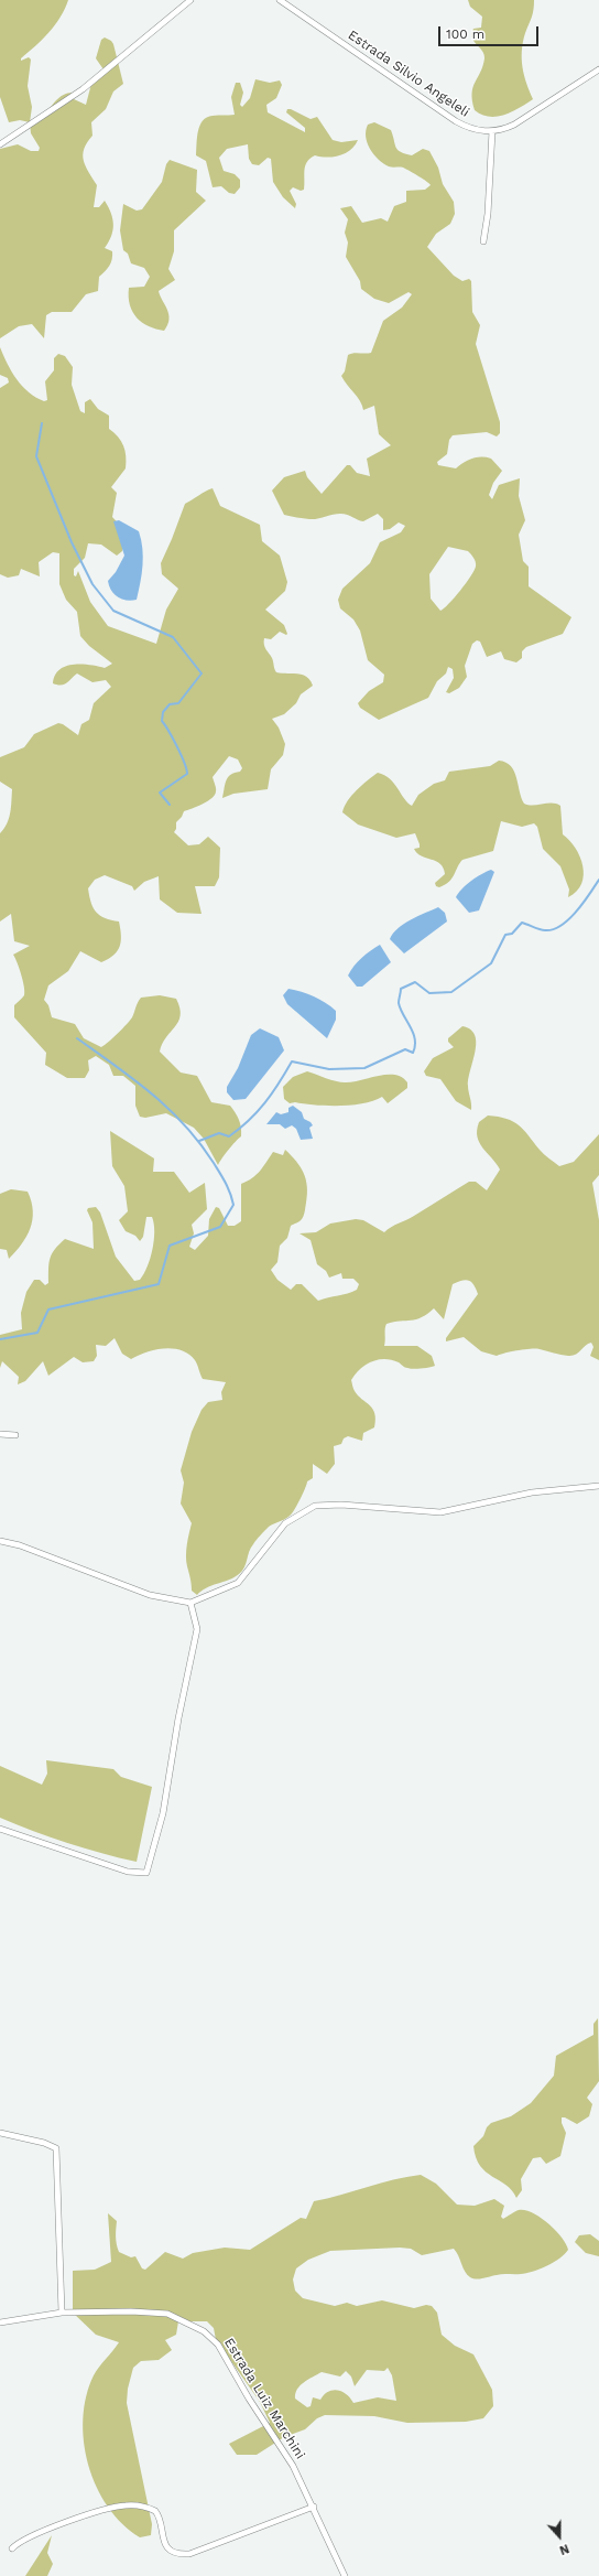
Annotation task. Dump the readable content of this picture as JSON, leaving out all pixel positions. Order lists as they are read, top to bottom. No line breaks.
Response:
{"streets":{"street":["Estrada Silvio Angeleli","Estrada Luiz Marchini"]},"scale_bar":"100 m","north":"bottom"}
